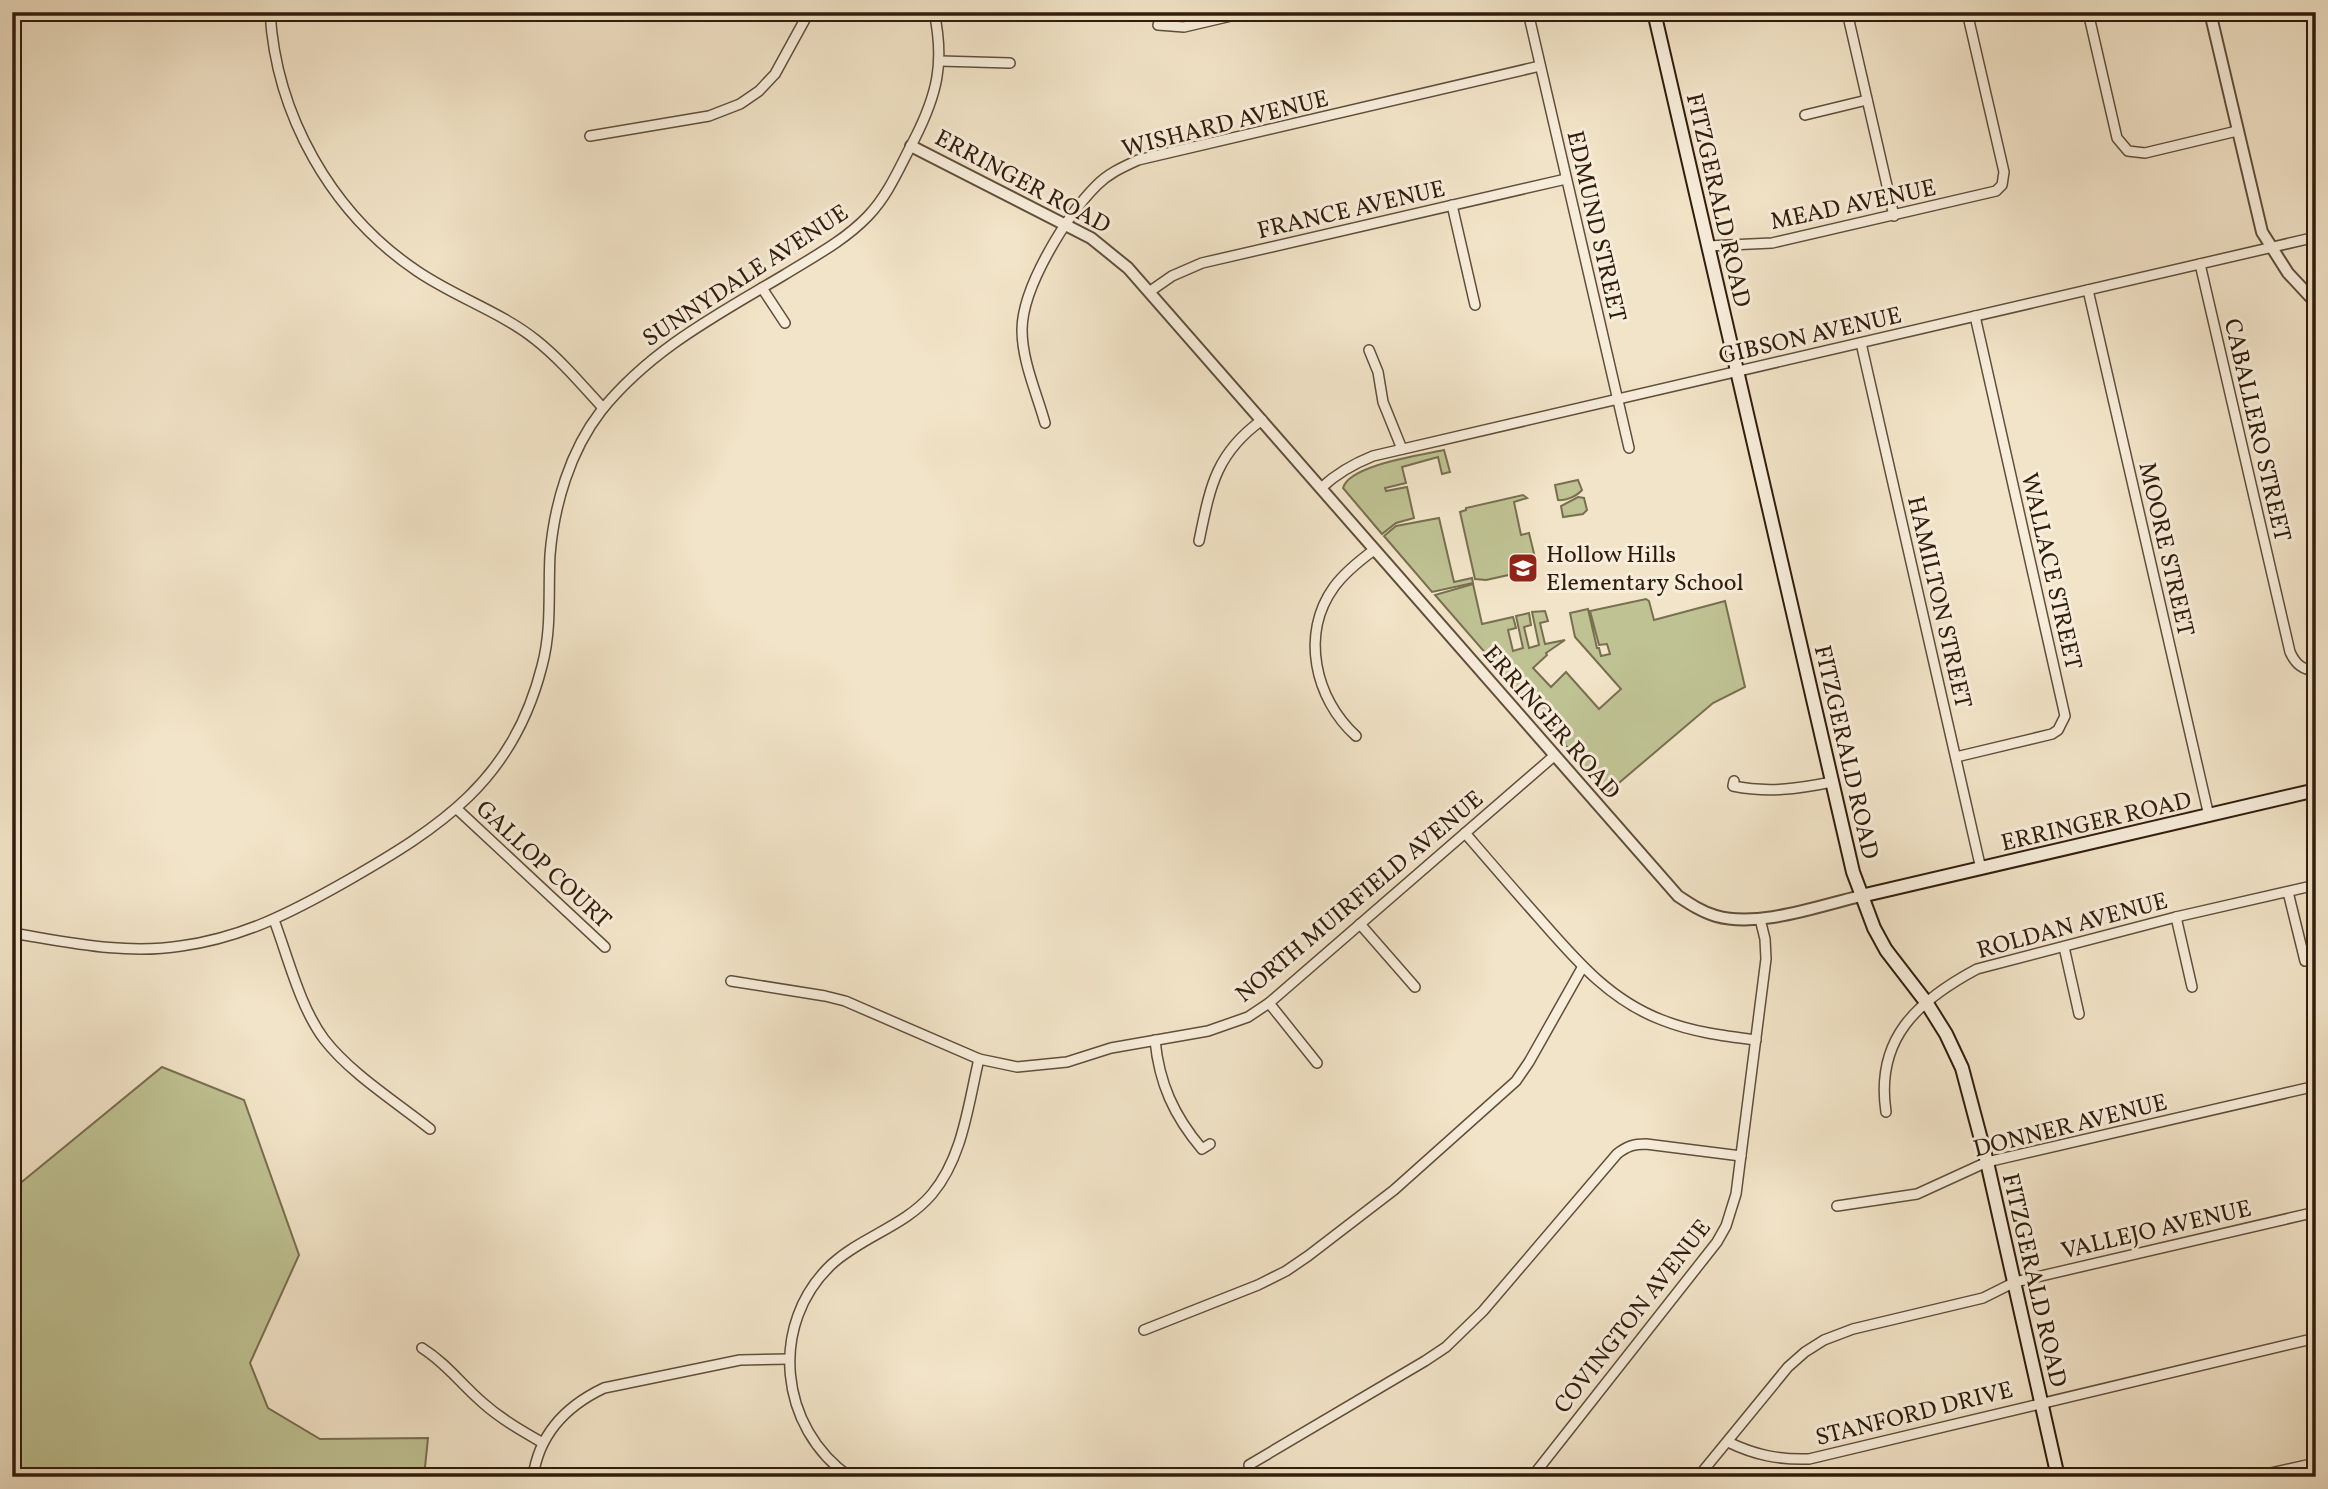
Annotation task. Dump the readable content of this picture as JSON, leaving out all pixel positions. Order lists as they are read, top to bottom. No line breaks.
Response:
{"streets":{"main road":["ERRINGER ROAD","FITZGERALD ROAD"],"street":["WISHARD AVENUE","MEAD AVENUE","FRANCE AVENUE","EDMUND STREET","SUNNYDALE AVENUE","GIBSON AVENUE","CABALLERO STREET","MOORE STREET","WALLACE STREET","HAMILTON STREET","GALLOP COURT","NORTH MUIRFIELD AVENUE","ROLDAN AVENUE","DONNER AVENUE","VALLEJO AVENUE","COVINGTON AVENUE","STANFORD DRIVE"]},"crossings":[["WISHARD AVENUE","ERRINGER ROAD"],["WISHARD AVENUE","EDMUND STREET"],["ERRINGER ROAD","FITZGERALD ROAD"],["ERRINGER ROAD","FRANCE AVENUE"],["ERRINGER ROAD","SUNNYDALE AVENUE"],["ERRINGER ROAD","GIBSON AVENUE"],["ERRINGER ROAD","MOORE STREET"],["ERRINGER ROAD","HAMILTON STREET"],["ERRINGER ROAD","NORTH MUIRFIELD AVENUE"],["ERRINGER ROAD","COVINGTON AVENUE"],["FITZGERALD ROAD","MEAD AVENUE"],["FITZGERALD ROAD","GIBSON AVENUE"],["FITZGERALD ROAD","ROLDAN AVENUE"],["FITZGERALD ROAD","DONNER AVENUE"],["FITZGERALD ROAD","VALLEJO AVENUE"],["FITZGERALD ROAD","STANFORD DRIVE"],["FRANCE AVENUE","EDMUND STREET"],["EDMUND STREET","GIBSON AVENUE"],["SUNNYDALE AVENUE","GALLOP COURT"],["GIBSON AVENUE","CABALLERO STREET"],["GIBSON AVENUE","MOORE STREET"],["GIBSON AVENUE","WALLACE STREET"],["GIBSON AVENUE","HAMILTON STREET"],["WALLACE STREET","HAMILTON STREET"],["VALLEJO AVENUE","STANFORD DRIVE"]],"places":{"school or university":["Hollow Hills Elementary School"]}}
